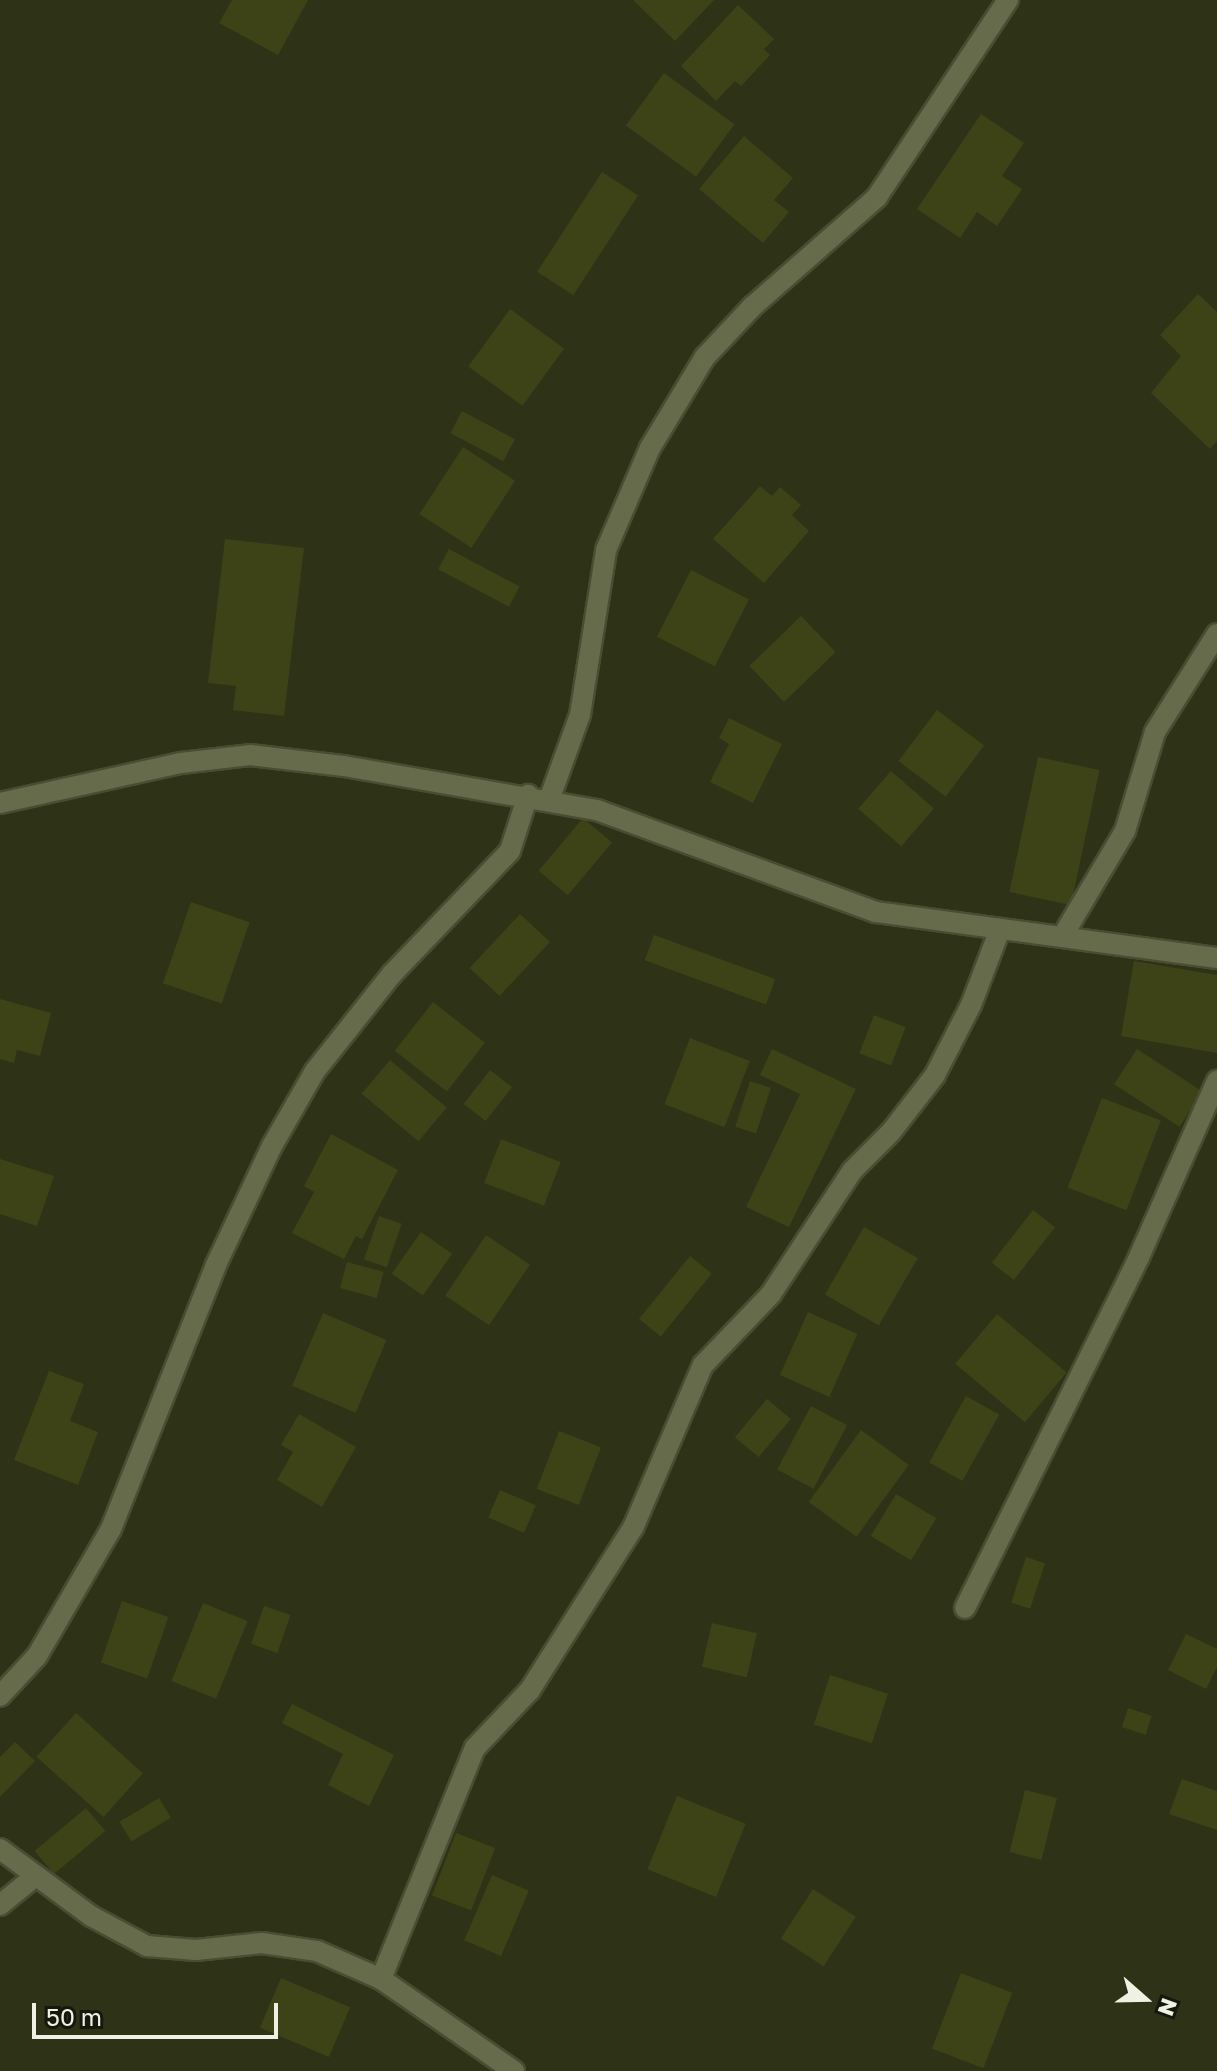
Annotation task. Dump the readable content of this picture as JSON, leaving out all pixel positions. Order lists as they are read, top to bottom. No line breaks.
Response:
{"scale_bar":"50 m","north":"right"}
